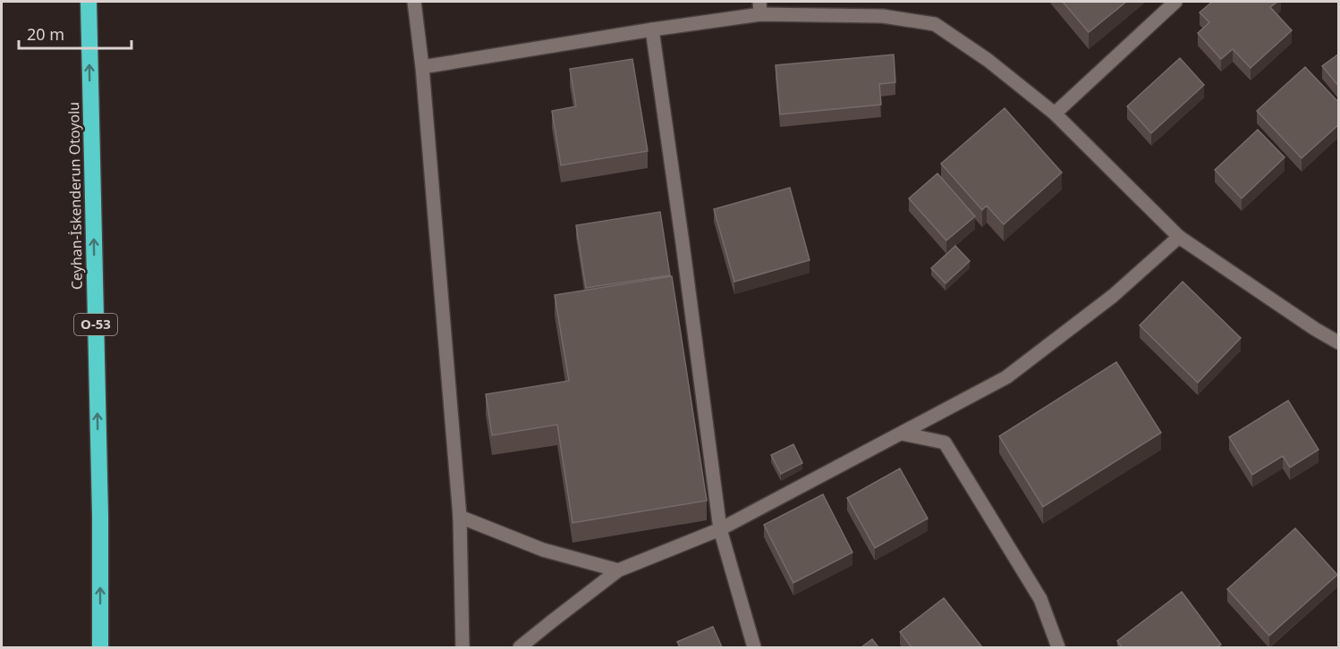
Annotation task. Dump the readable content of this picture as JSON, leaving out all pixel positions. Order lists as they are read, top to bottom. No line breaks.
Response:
{"streets":{"highway":["Ceyhan-İskenderun Otoyolu","O-53"]},"one_way":["Ceyhan-İskenderun Otoyolu"],"scale_bar":"20 m"}
